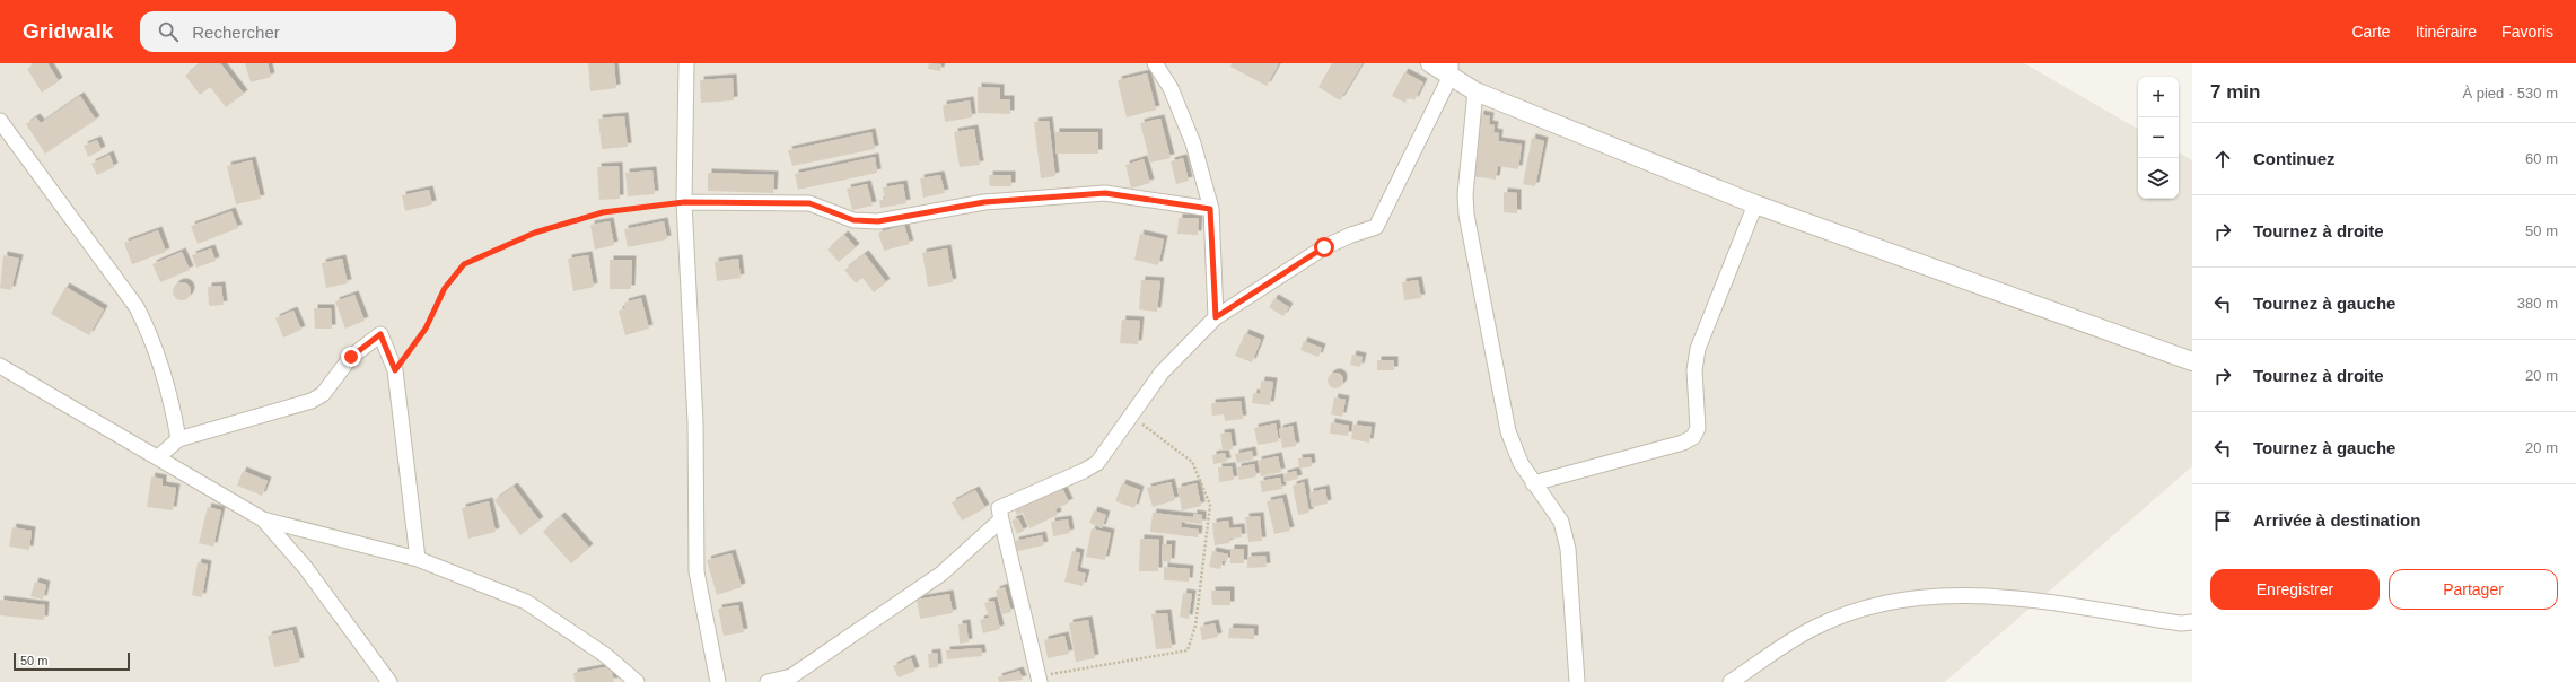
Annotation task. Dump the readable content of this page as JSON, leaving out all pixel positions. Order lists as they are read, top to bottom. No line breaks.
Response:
{"scale_bar":"50 m","page":{"header":"Gridwalk","search":"Rechercher","nav":["Carte","Itinéraire","Favoris"],"heading":["7 min","À pied · 530 m"],"map_buttons":["+","−"],"list":[["Continuez","60 m"],["Tournez à droite","50 m"],["Tournez à gauche","380 m"],["Tournez à droite","20 m"],["Tournez à gauche","20 m"],"Arrivée à destination"],"buttons":["Enregistrer","Partager"],"scale":"50 m"}}
